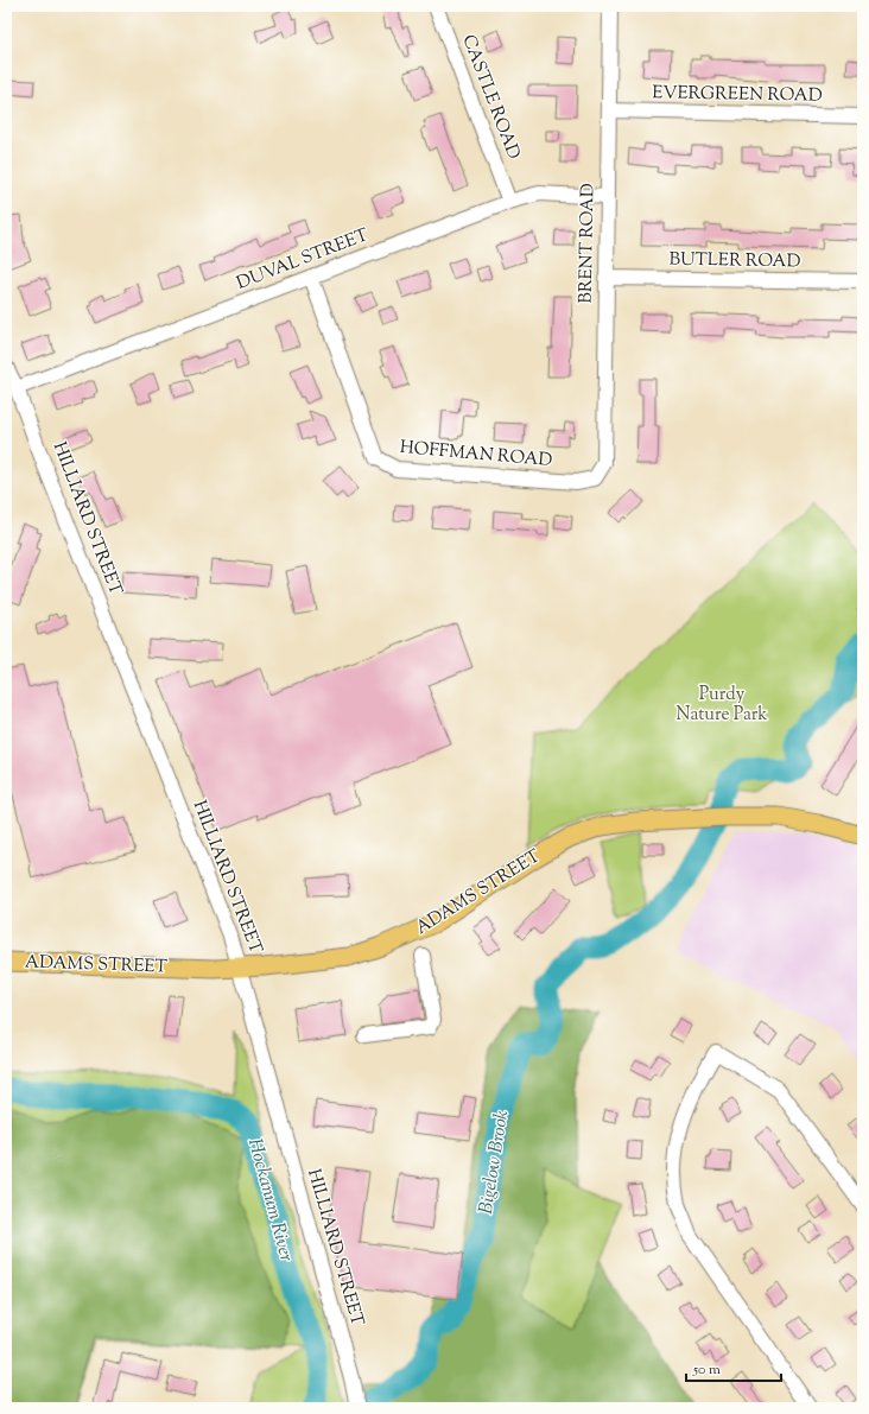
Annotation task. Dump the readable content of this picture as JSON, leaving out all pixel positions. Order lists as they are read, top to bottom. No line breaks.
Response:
{"streets":{"main road":["ADAMS STREET"],"street":["EVERGREEN ROAD","CASTLE ROAD","BRENT ROAD","DUVAL STREET","BUTLER ROAD","HOFFMAN ROAD","HILLIARD STREET"]},"crossings":[["EVERGREEN ROAD","BRENT ROAD"],["CASTLE ROAD","DUVAL STREET"],["BRENT ROAD","DUVAL STREET"],["BRENT ROAD","BUTLER ROAD"],["BRENT ROAD","HOFFMAN ROAD"],["DUVAL STREET","HOFFMAN ROAD"],["DUVAL STREET","HILLIARD STREET"],["HILLIARD STREET","ADAMS STREET"]],"water":["Bigelow Brook","Hockanum River"],"parks":["Purdy Nature Park"],"scale_bar":"50 m"}
